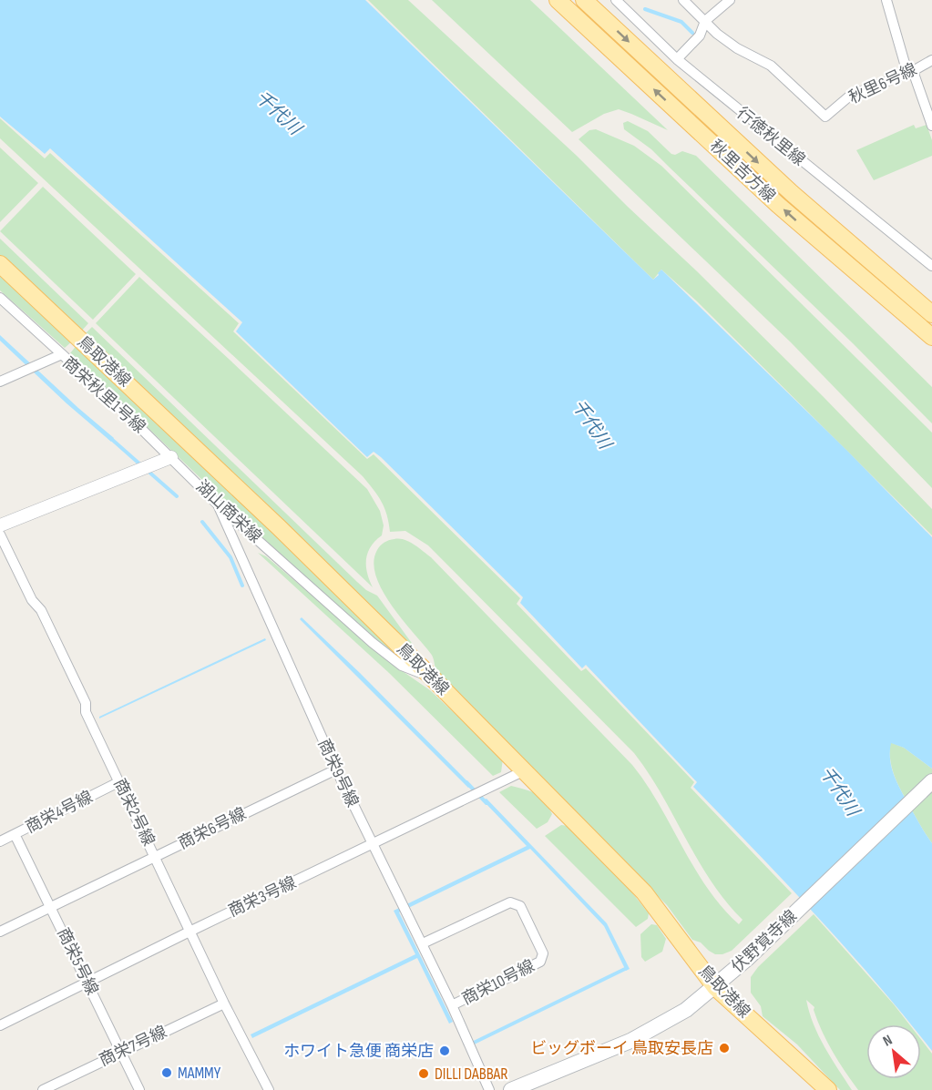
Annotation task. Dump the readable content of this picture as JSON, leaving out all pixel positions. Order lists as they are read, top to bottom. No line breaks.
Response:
{"streets":{"main road":["秋里吉方線","鳥取港線","伏野覚寺線"],"street":["秋里6号線","行徳秋里線","商栄秋里1号線","湖山商栄線","商栄9号線","商栄4号線","商栄2号線","商栄6号線","商栄3号線","商栄5号線","商栄10号線","商栄7号線"]},"crossings":[["鳥取港線","湖山商栄線"],["鳥取港線","商栄3号線"],["鳥取港線","伏野覚寺線"],["商栄秋里1号線","湖山商栄線"],["湖山商栄線","商栄9号線"],["商栄9号線","商栄6号線"],["商栄9号線","商栄3号線"],["商栄9号線","商栄10号線"],["商栄4号線","商栄2号線"],["商栄4号線","商栄5号線"],["商栄2号線","商栄6号線"],["商栄2号線","商栄3号線"],["商栄2号線","商栄7号線"],["商栄6号線","商栄5号線"],["商栄3号線","商栄5号線"],["商栄5号線","商栄7号線"]],"water":["千代川"],"places":["ビッグボーイ 鳥取安長店","ホワイト急便 商栄店","MAMMY","DILLI DABBAR"],"north":"top left"}
